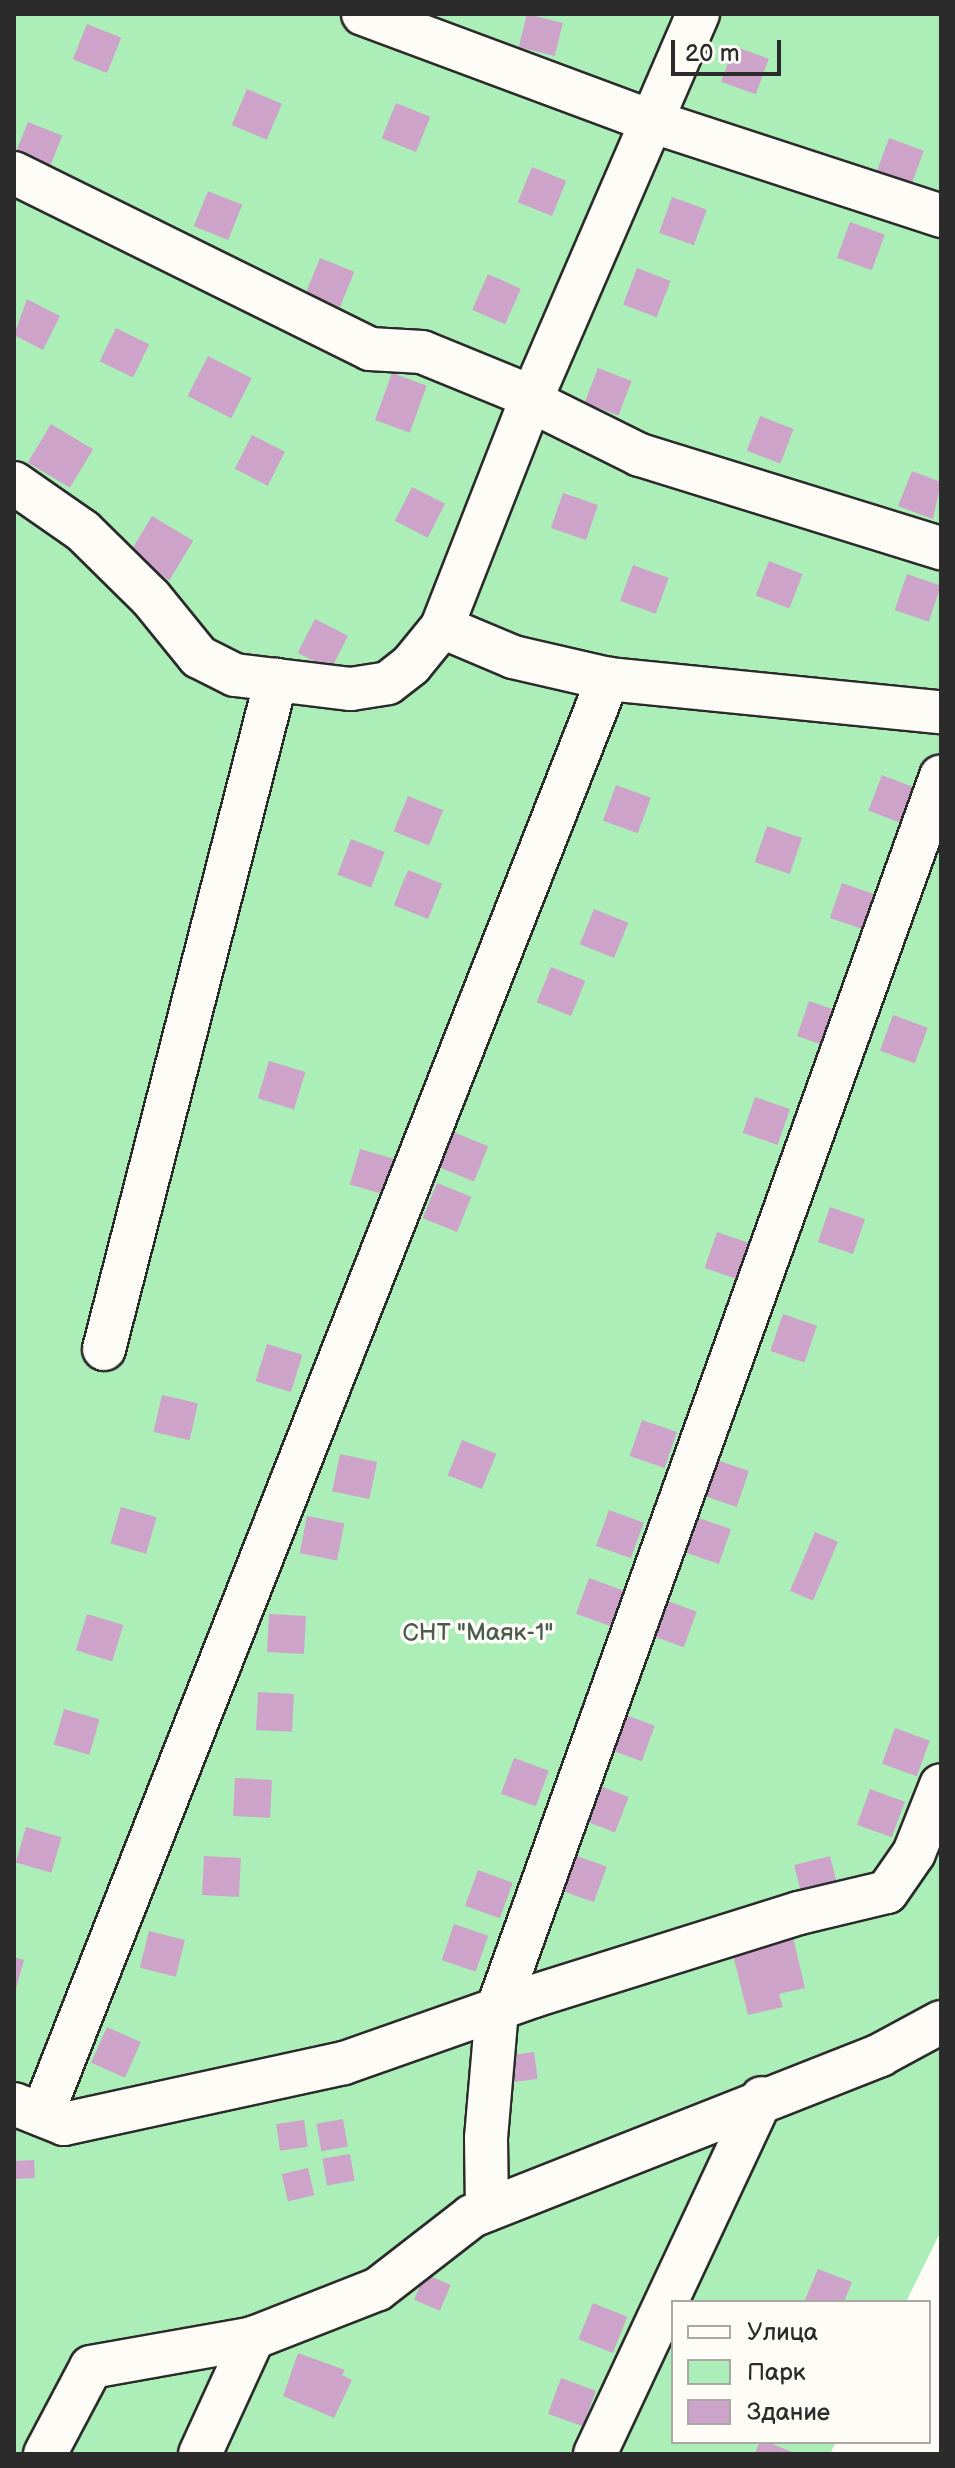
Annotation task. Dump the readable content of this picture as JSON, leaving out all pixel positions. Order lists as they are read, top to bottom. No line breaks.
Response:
{"parks":["СНТ \"Маяк-1\""],"legend":["Улица","Парк","Здание"],"scale_bar":"20 m"}
